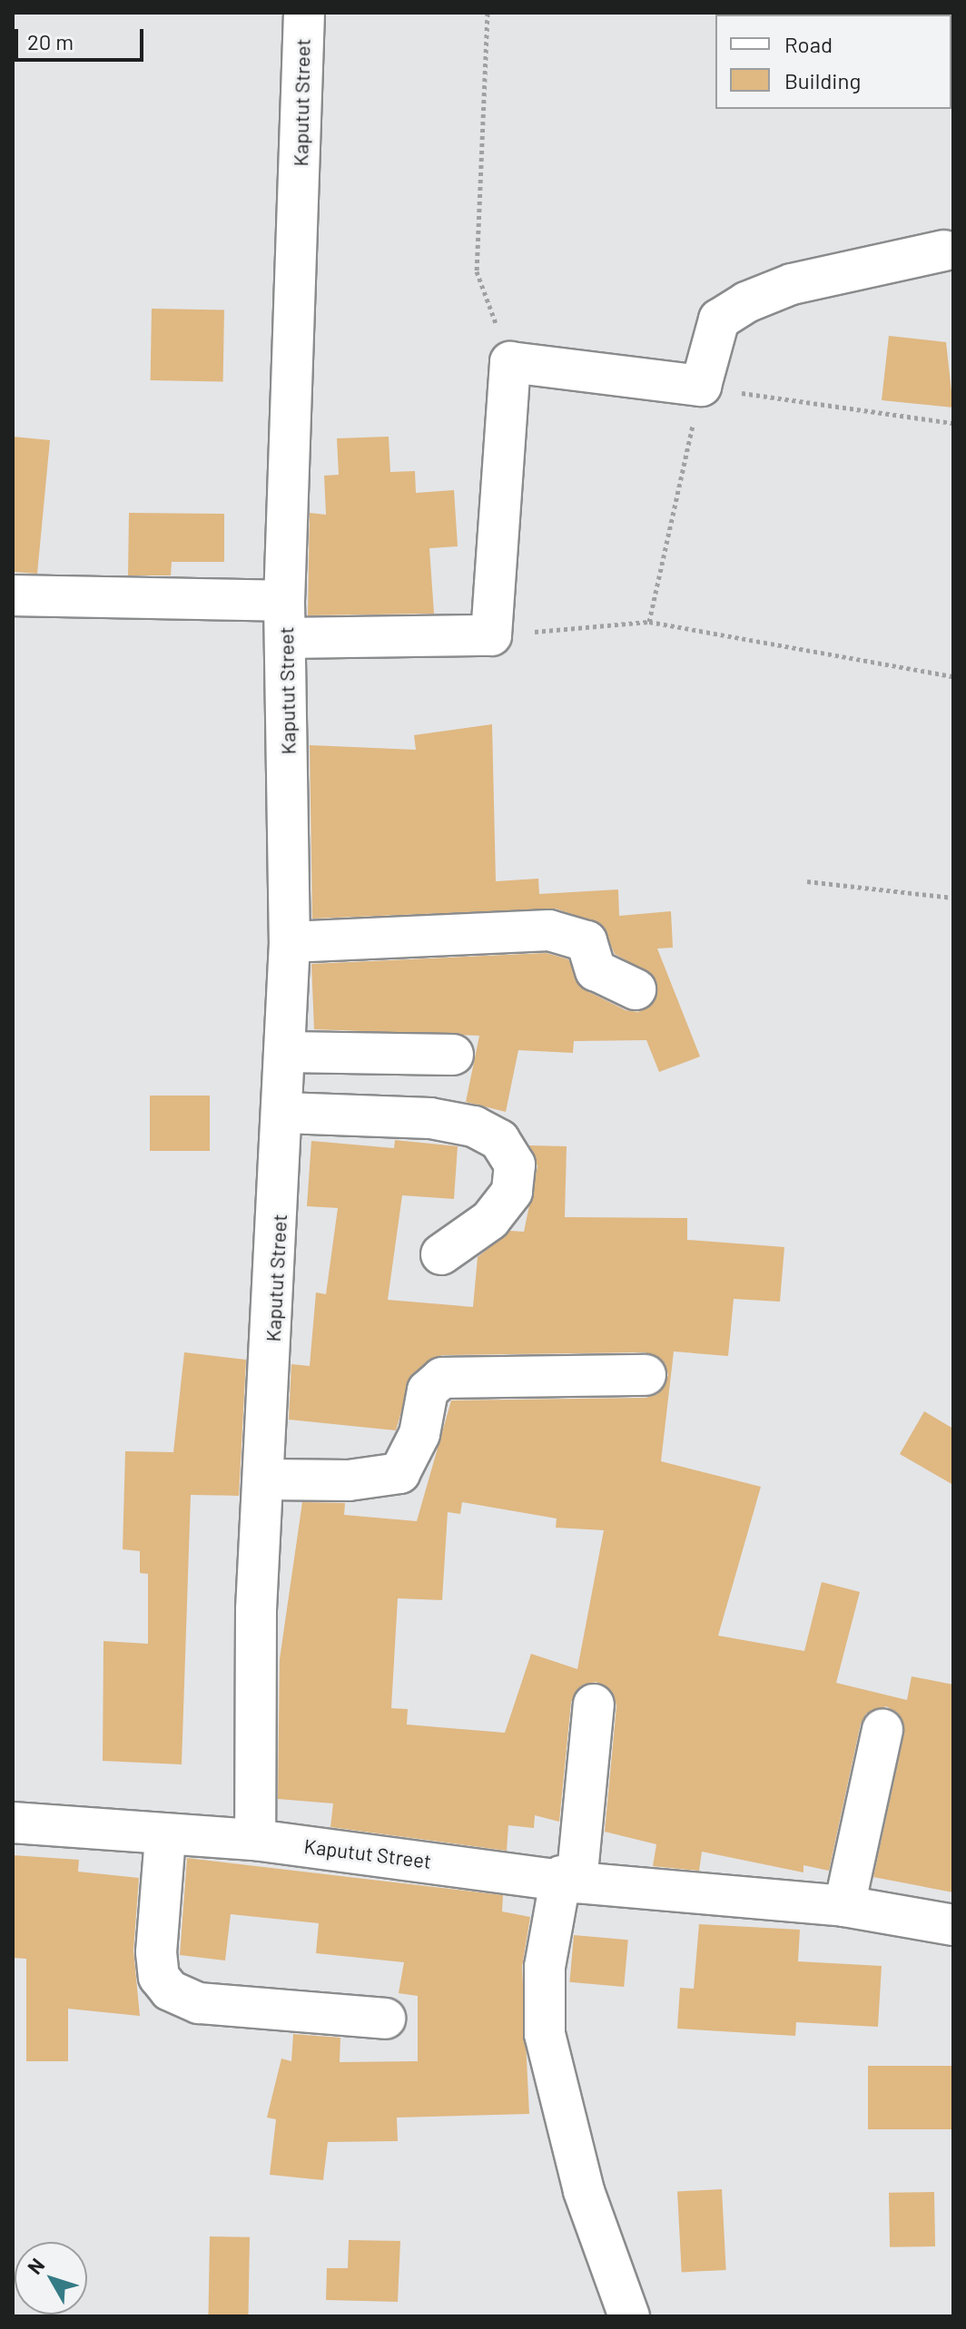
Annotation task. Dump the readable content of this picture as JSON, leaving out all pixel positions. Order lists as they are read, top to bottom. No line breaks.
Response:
{"streets":{"street":["Kaputut Street"]},"legend":["Road","Building"],"scale_bar":"20 m","north":"top left"}
